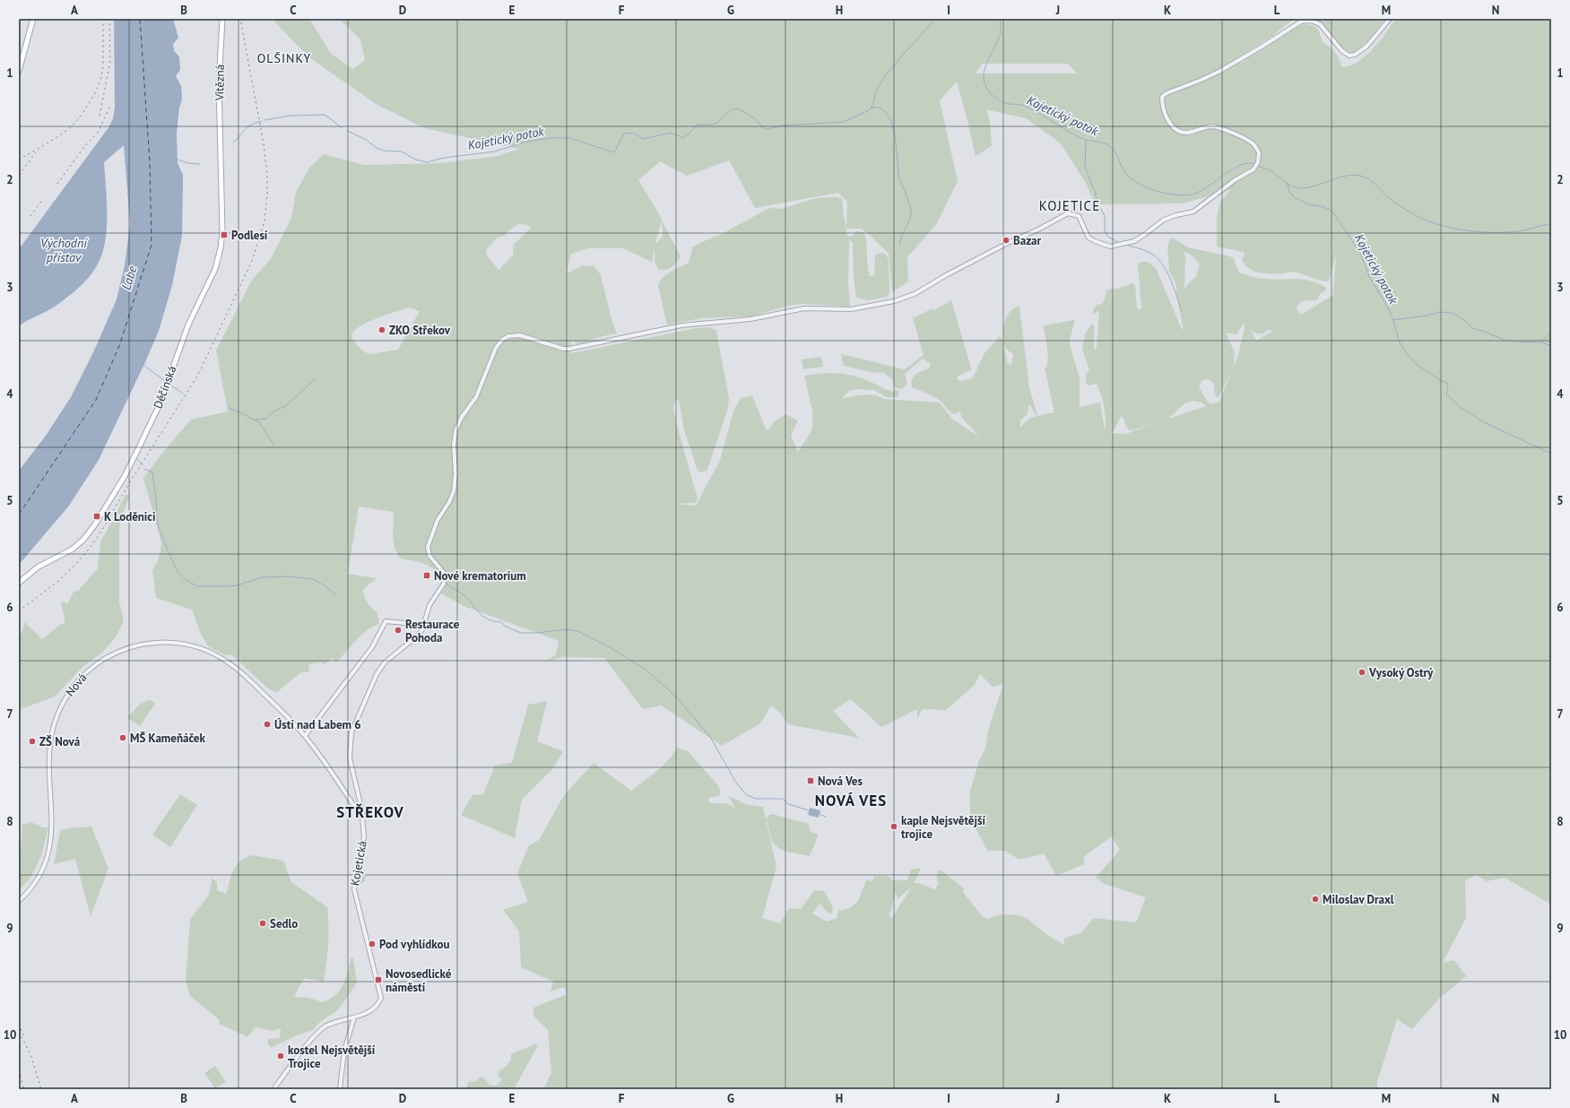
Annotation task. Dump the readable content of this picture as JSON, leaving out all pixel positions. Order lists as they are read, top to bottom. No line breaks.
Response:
{"streets":{"main road":["Vítězná","Děčínská"],"street":["Nová","Kojetická"]},"crossings":[["Vítězná","Děčínská"],["Nová","Kojetická"]],"districts":["OLŠINKY","KOJETICE","NOVÁ VES","STŘEKOV"],"water":["Kojetický potok","Východní přístav","Labe"],"places":{"transit":["Podlesí","K Loděnici","Nové krematorium","Nová Ves","Novosedlické náměstí"],"other":["Bazar","ZKO Střekov","Restaurace Pohoda","Vysoký Ostrý","Ústí nad Labem 6","MŠ Kameňáček","ZŠ Nová","kaple Nejsvětější trojice","Miloslav Draxl","Sedlo","Pod vyhlídkou","kostel Nejsvětější Trojice"]},"grid":{"columns":["A","B","C","D","E","F","G","H","I","J","K","L","M","N"],"rows":["1","2","3","4","5","6","7","8","9","10"]}}
